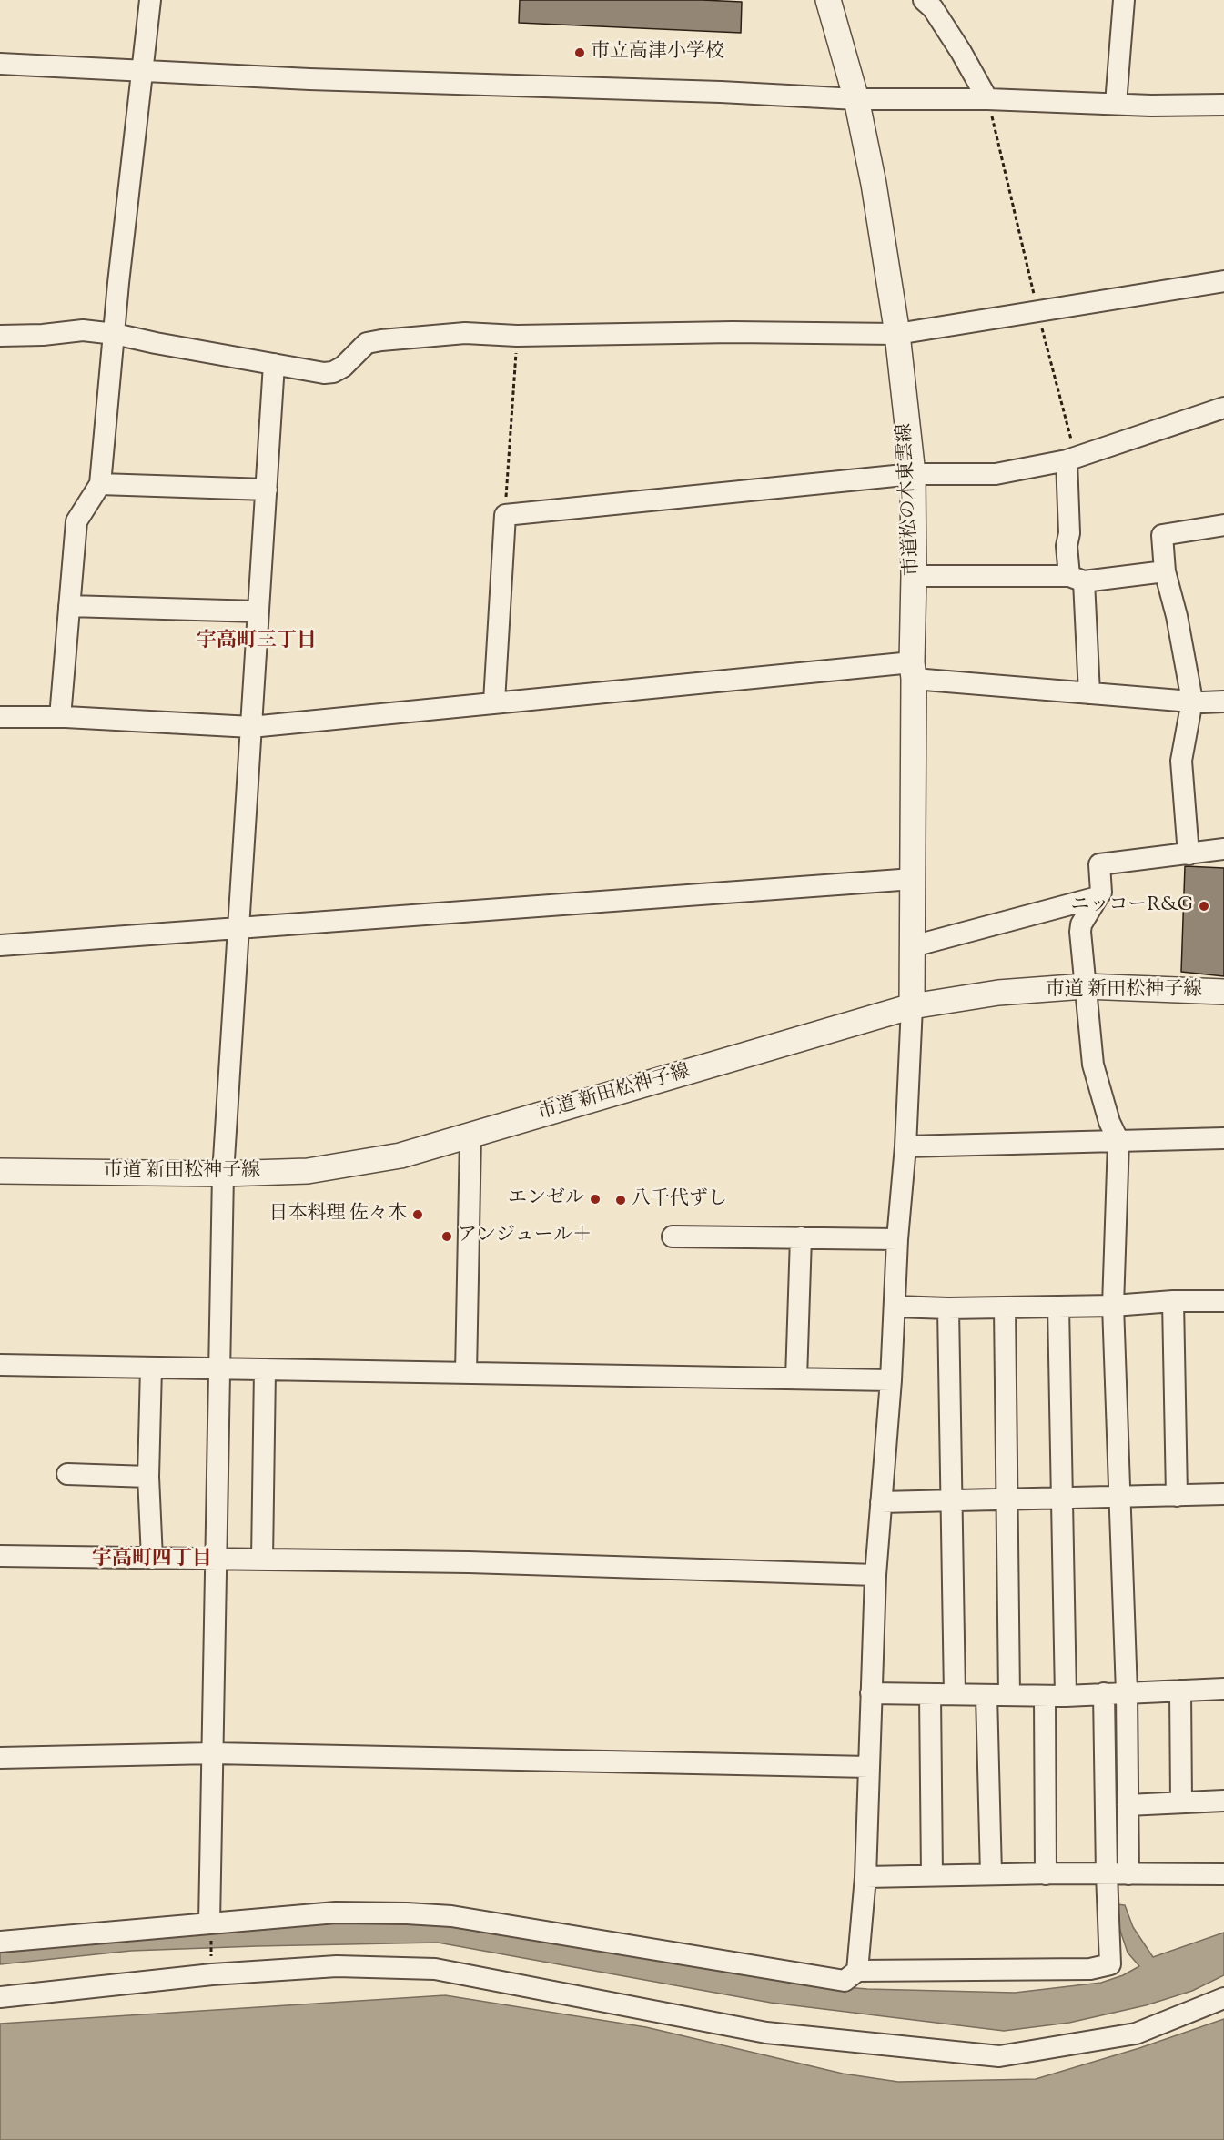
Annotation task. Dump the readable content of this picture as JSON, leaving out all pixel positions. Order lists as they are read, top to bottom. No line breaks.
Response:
{"streets":{"street":["市道松の木東雲線","市道 新田松神子線"]},"crossings":[["市道松の木東雲線","市道 新田松神子線"]],"districts":["宇高町三丁目","宇高町四丁目"],"places":["市立高津小学校","ニッコーR&G","エンゼル","八千代ずし","日本料理 佐々木","アンジュール＋"]}
